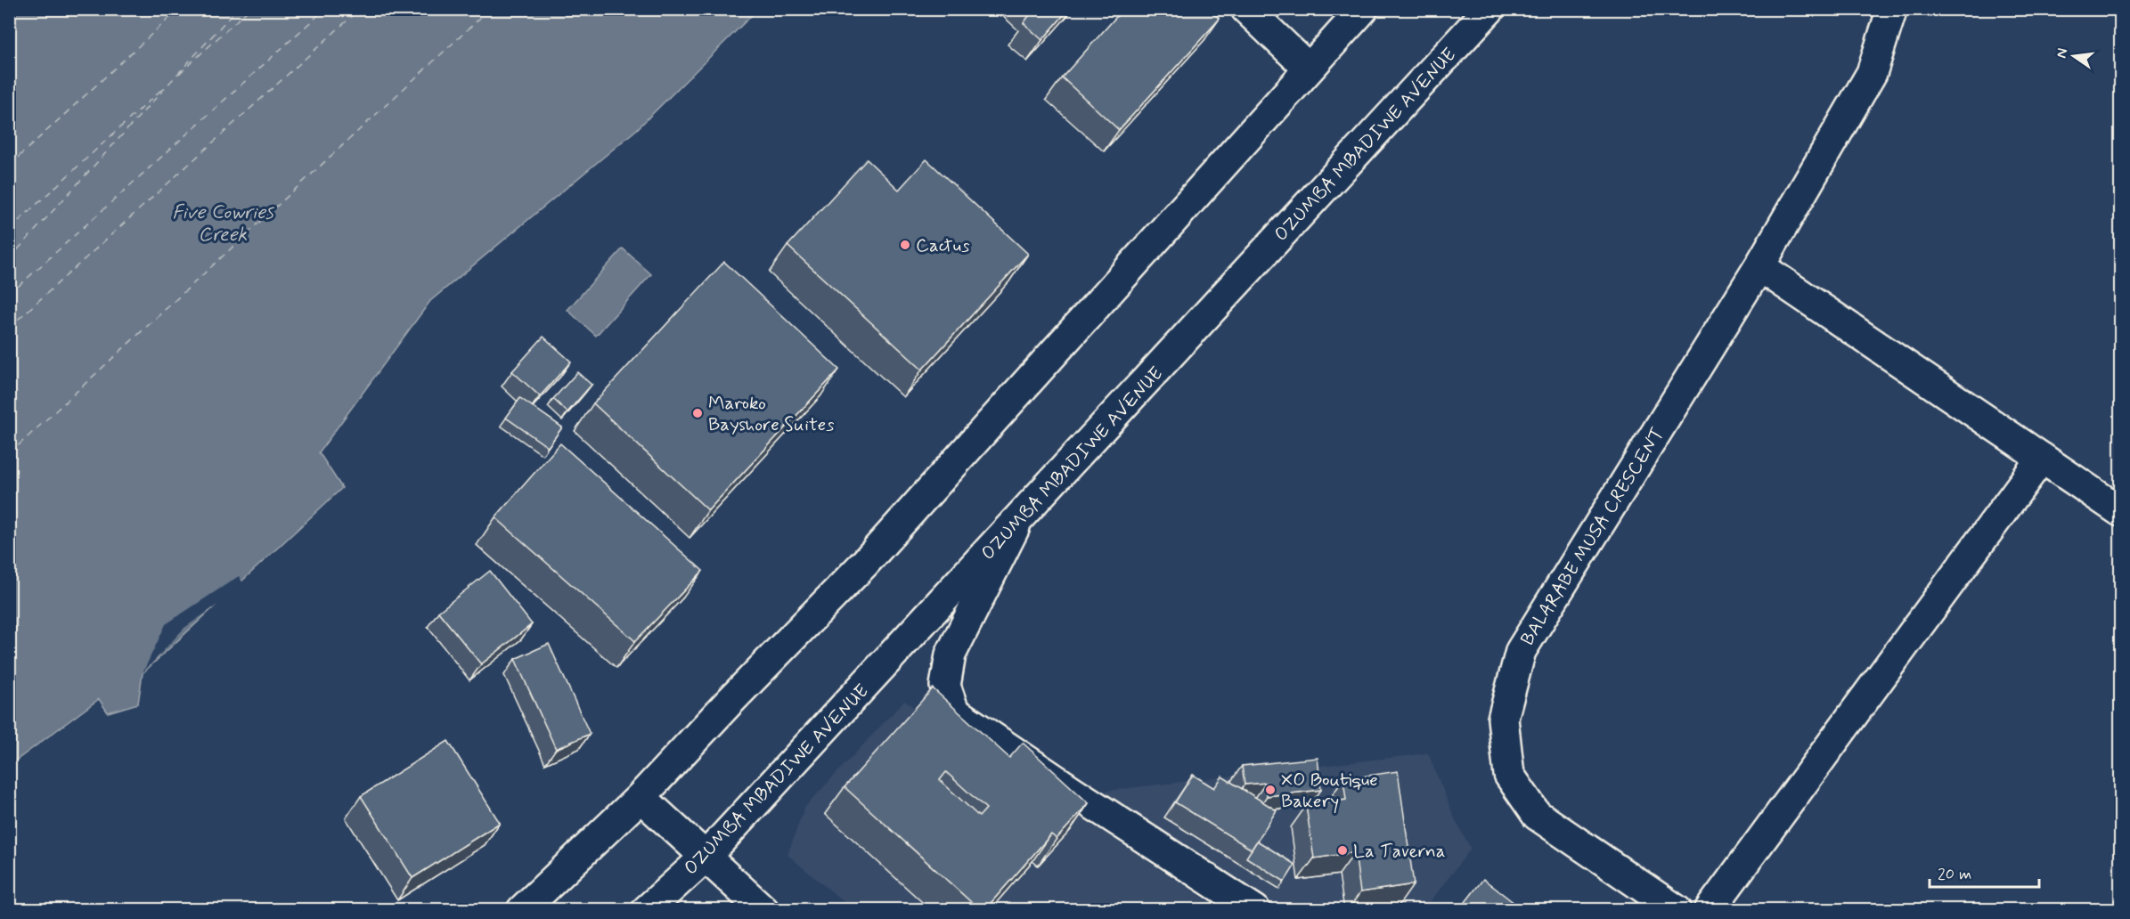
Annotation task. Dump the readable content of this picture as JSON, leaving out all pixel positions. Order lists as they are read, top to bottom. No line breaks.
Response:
{"streets":{"main road":["OZUMBA MBADIWE AVENUE","BALARABE MUSA CRESCENT"]},"water":["Five Cowries Creek"],"places":["Cactus","Maroko Bayshore Suites","XO Boutique Bakery","La Taverna"],"scale_bar":"20 m","north":"left"}
